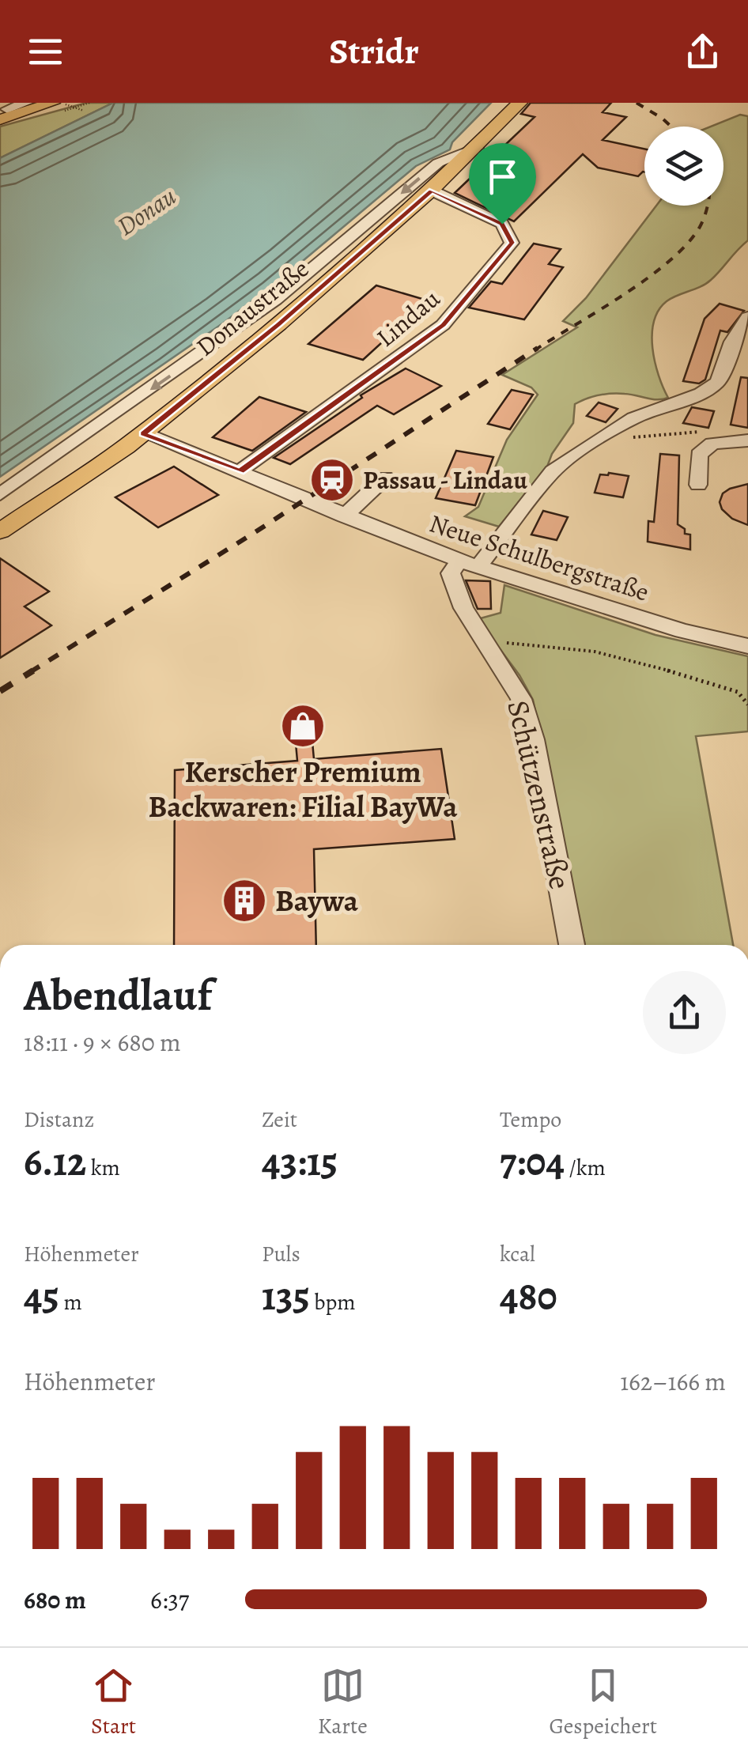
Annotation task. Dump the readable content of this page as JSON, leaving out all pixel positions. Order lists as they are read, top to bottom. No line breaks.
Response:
{"streets":{"main road":["Donaustraße"],"street":["Lindau","Neue Schulbergstraße","Schützenstraße"]},"crossings":[["Donaustraße","Lindau"],["Donaustraße","Neue Schulbergstraße"],["Lindau","Neue Schulbergstraße"],["Neue Schulbergstraße","Schützenstraße"]],"water":["Donau"],"places":{"station":["Passau - Lindau"],"shop":["Kerscher Premium Backwaren: Filial BayWa"],"building":["Baywa"]},"page":{"header":"Stridr","heading":["Abendlauf","18:11 · 9 × 680 m"],"stats":[["Distanz","6.12 km"],["Zeit","43:15"],["Tempo","7:04 /km"],["Höhenmeter","45 m"],["Puls","135 bpm"],["kcal","480"]],"chart":["Höhenmeter","162–166 m"],"list":[{"name":"680 m","note":"6:37"}],"tabs":["Start","Karte","Gespeichert"]}}
